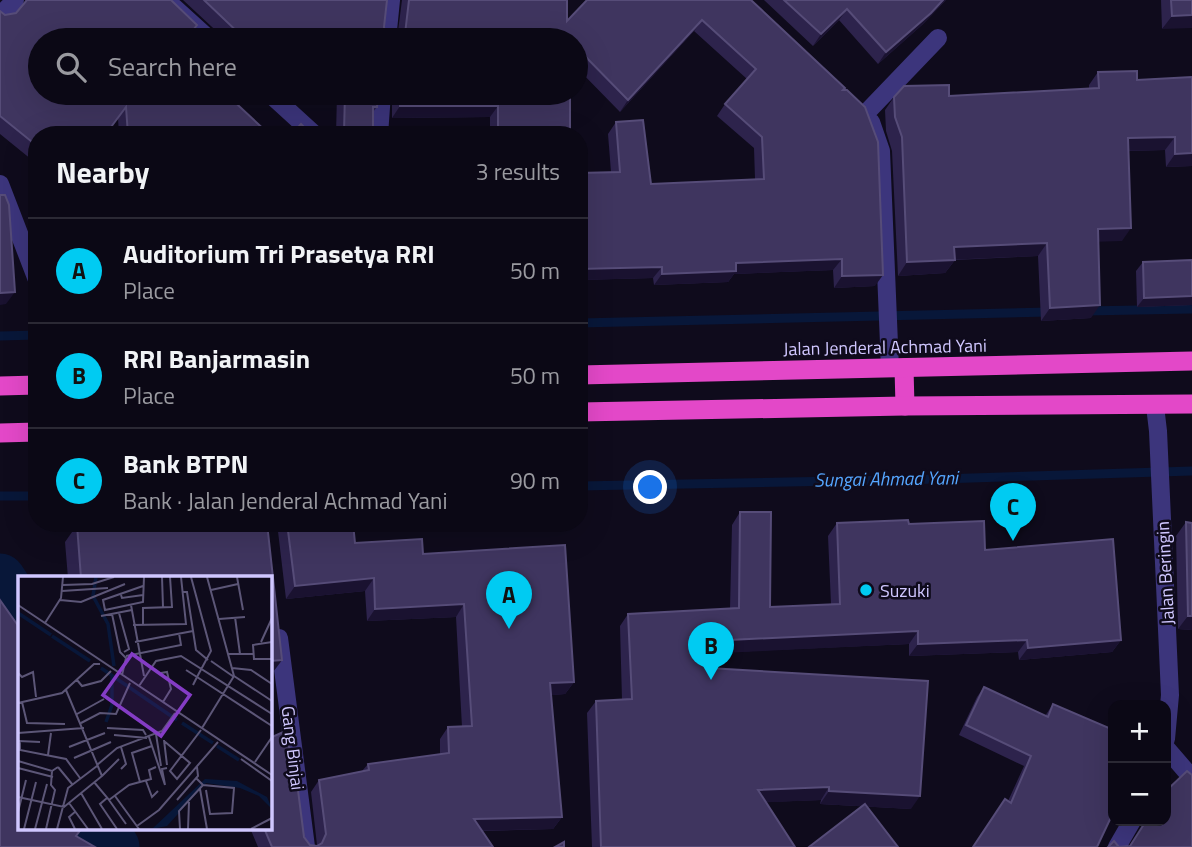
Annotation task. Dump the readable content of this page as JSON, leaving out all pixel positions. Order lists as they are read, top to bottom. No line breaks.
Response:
{"streets":{"highway":["Jalan Jenderal Achmad Yani"],"street":["Jalan Beringin","Gang Binjai"]},"water":["Sungai Ahmad Yani"],"places":["Suzuki"],"page":{"search":"Search here","heading":["Nearby","3 results"],"list":[{"mark":"A","name":"Auditorium Tri Prasetya RRI","note":"Place","value":"50 m"},{"mark":"B","name":"RRI Banjarmasin","note":"Place","value":"50 m"},{"mark":"C","name":"Bank BTPN","note":"Bank · Jalan Jenderal Achmad Yani","value":"90 m"}],"pins":["C","A","B"],"map_buttons":["+","−"]}}
